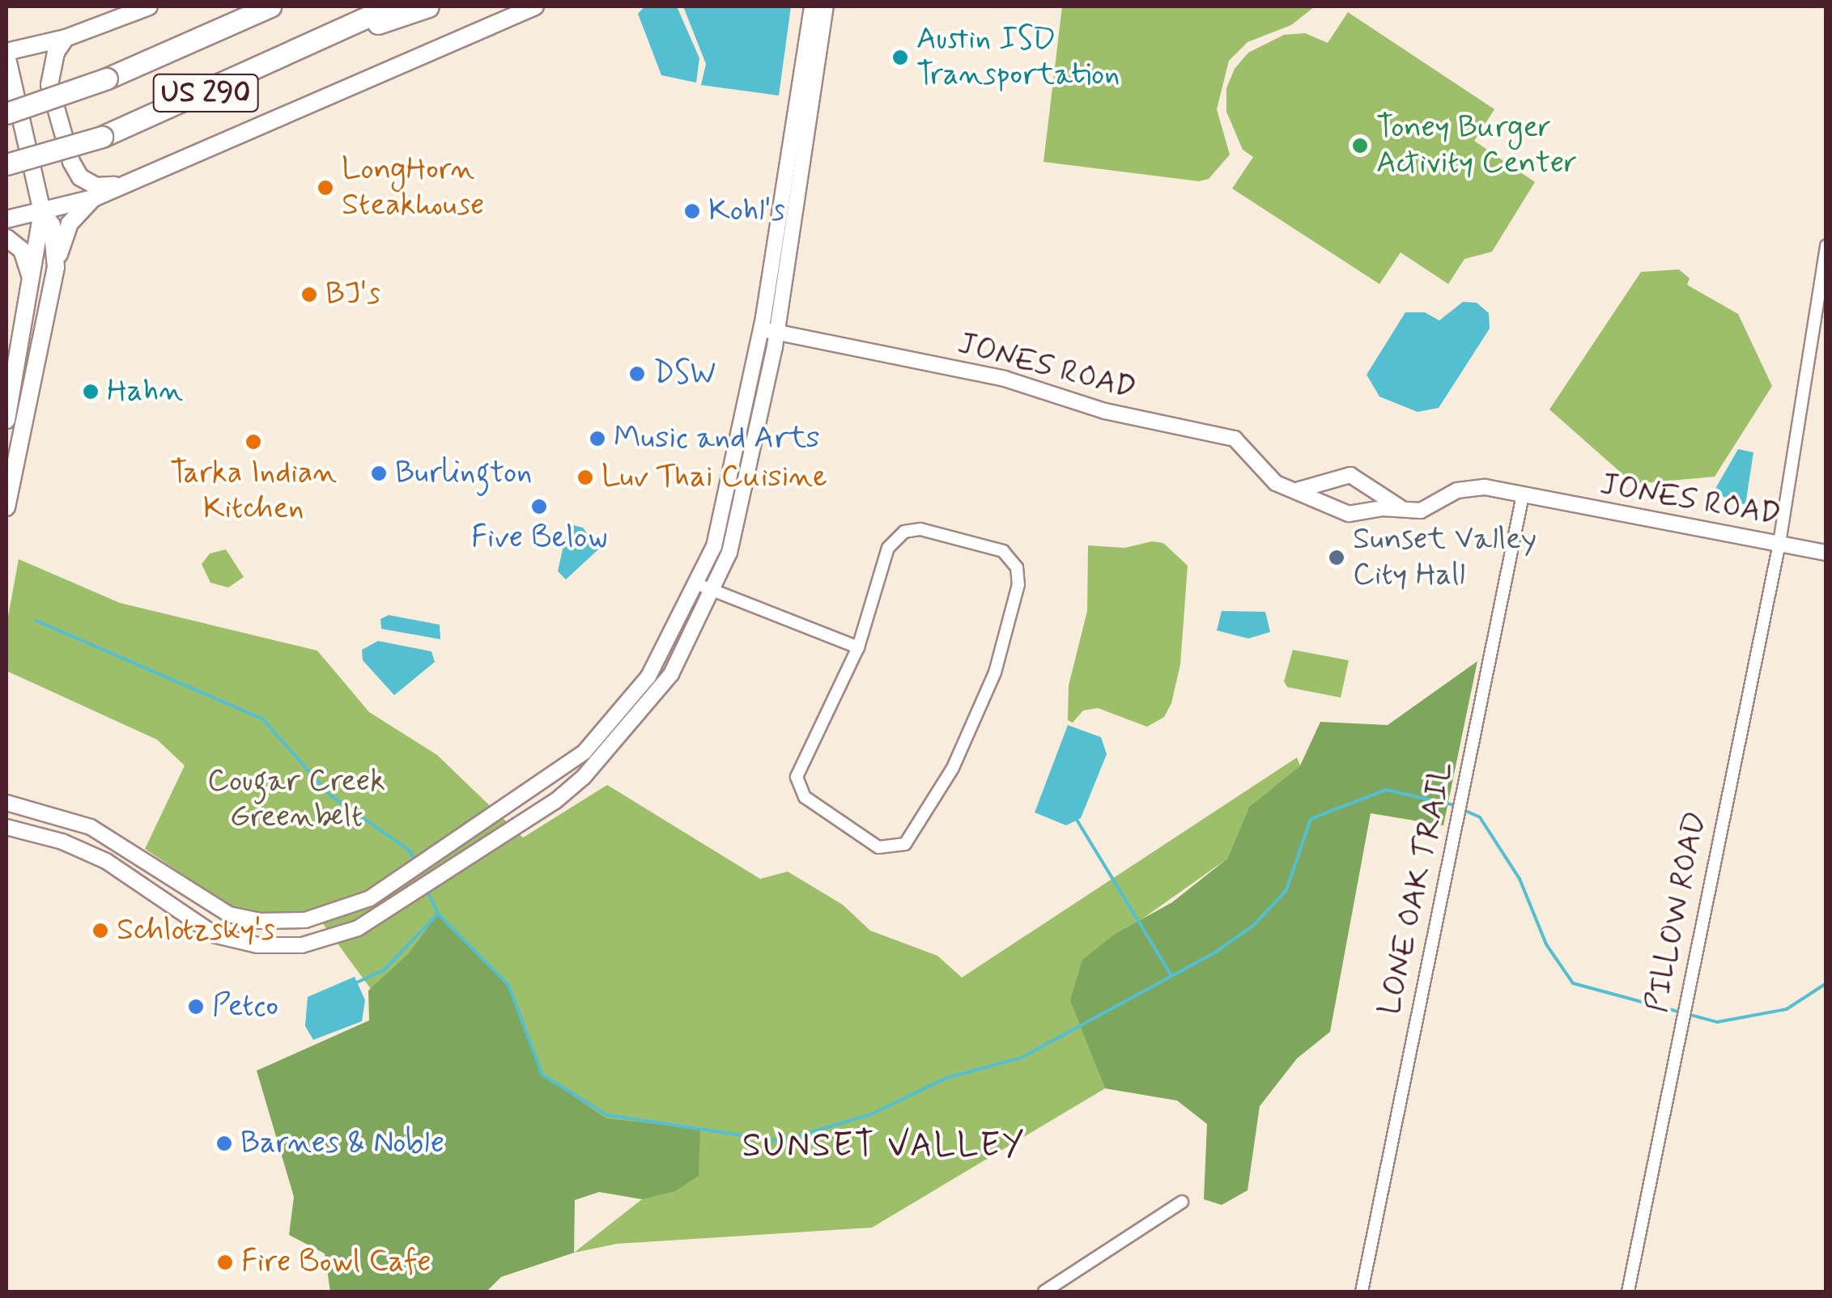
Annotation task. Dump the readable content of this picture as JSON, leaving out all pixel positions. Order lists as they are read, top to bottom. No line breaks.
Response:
{"streets":{"highway":["US 290"],"street":["JONES ROAD","LONE OAK TRAIL","PILLOW ROAD"]},"crossings":[["JONES ROAD","LONE OAK TRAIL"],["JONES ROAD","PILLOW ROAD"]],"districts":["SUNSET VALLEY"],"parks":["Cougar Creek Greenbelt"],"places":["Austin ISD Transportation","Toney Burger Activity Center","LongHorn Steakhouse","Kohl's","BJ's","DSW","Hahn","Music and Arts","Tarka Indian Kitchen","Burlington","Luv Thai Cuisine","Five Below","Sunset Valley City Hall","Schlotzsky's","Petco","Barnes & Noble","Fire Bowl Cafe"]}
